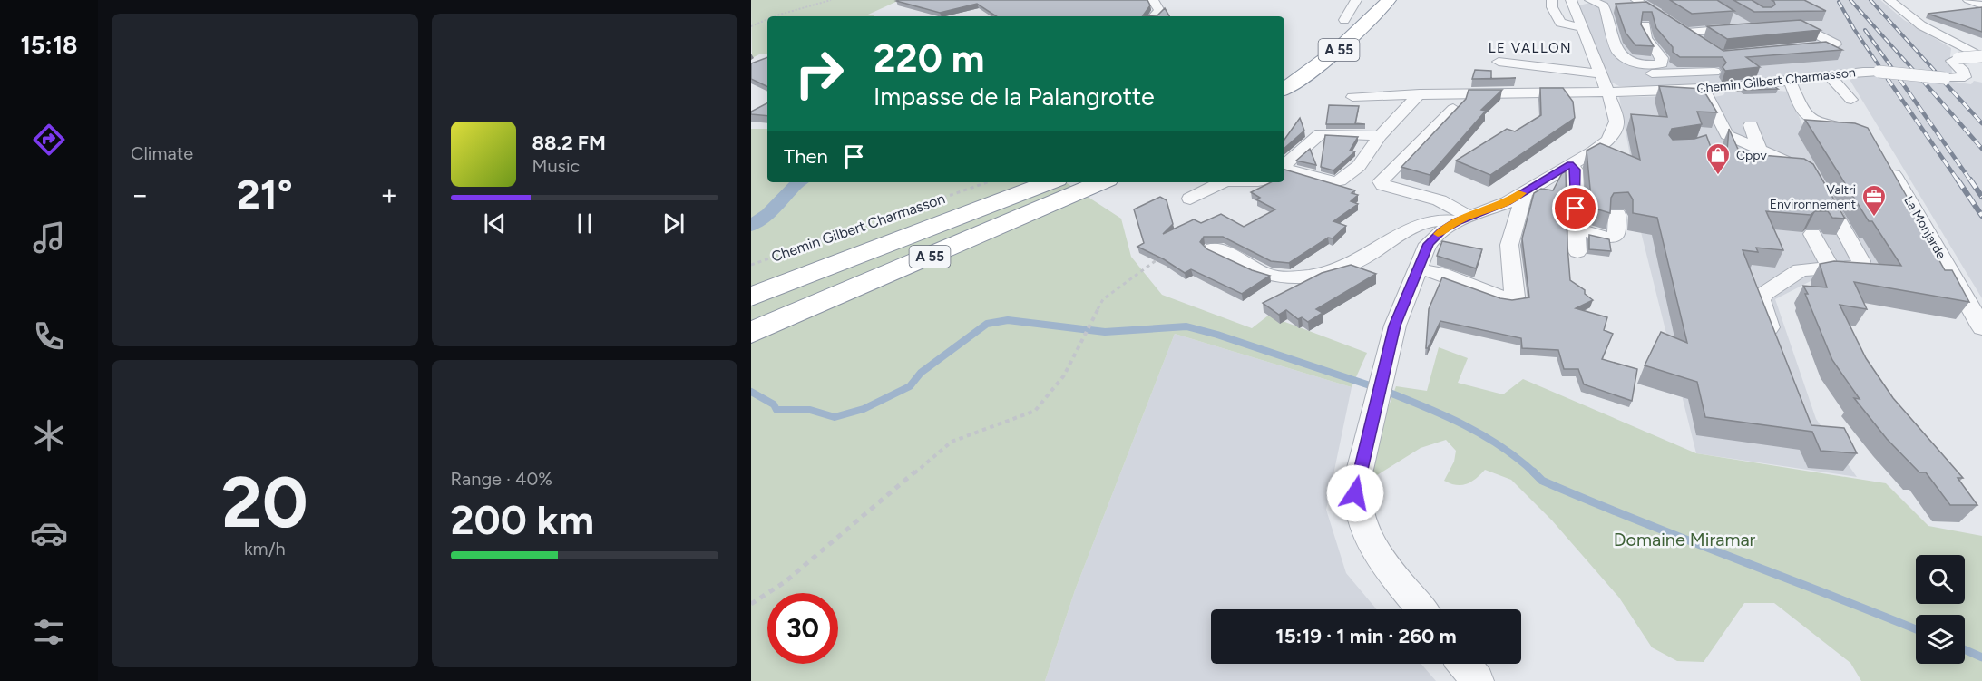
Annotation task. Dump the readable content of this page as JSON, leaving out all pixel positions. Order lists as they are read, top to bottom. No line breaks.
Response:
{"streets":{"highway":["A 55"],"street":["Chemin Gilbert Charmasson","La Monjarde"]},"districts":["LE VALLON"],"parks":["Domaine Miramar"],"places":{"shop":["Cppv"],"office":["Valtri Environnement"]},"page":{"tabs":"15:18","tile":["Climate",["20","km/h"],["Range · 40%","200 km"]],"turn":["220 m","Impasse de la Palangrotte"],"song":["88.2 FM","Music"],"then":"Then","heat":["−","21°","+"],"limit":"30","trip":"15:19 · 1 min · 260 m"}}
